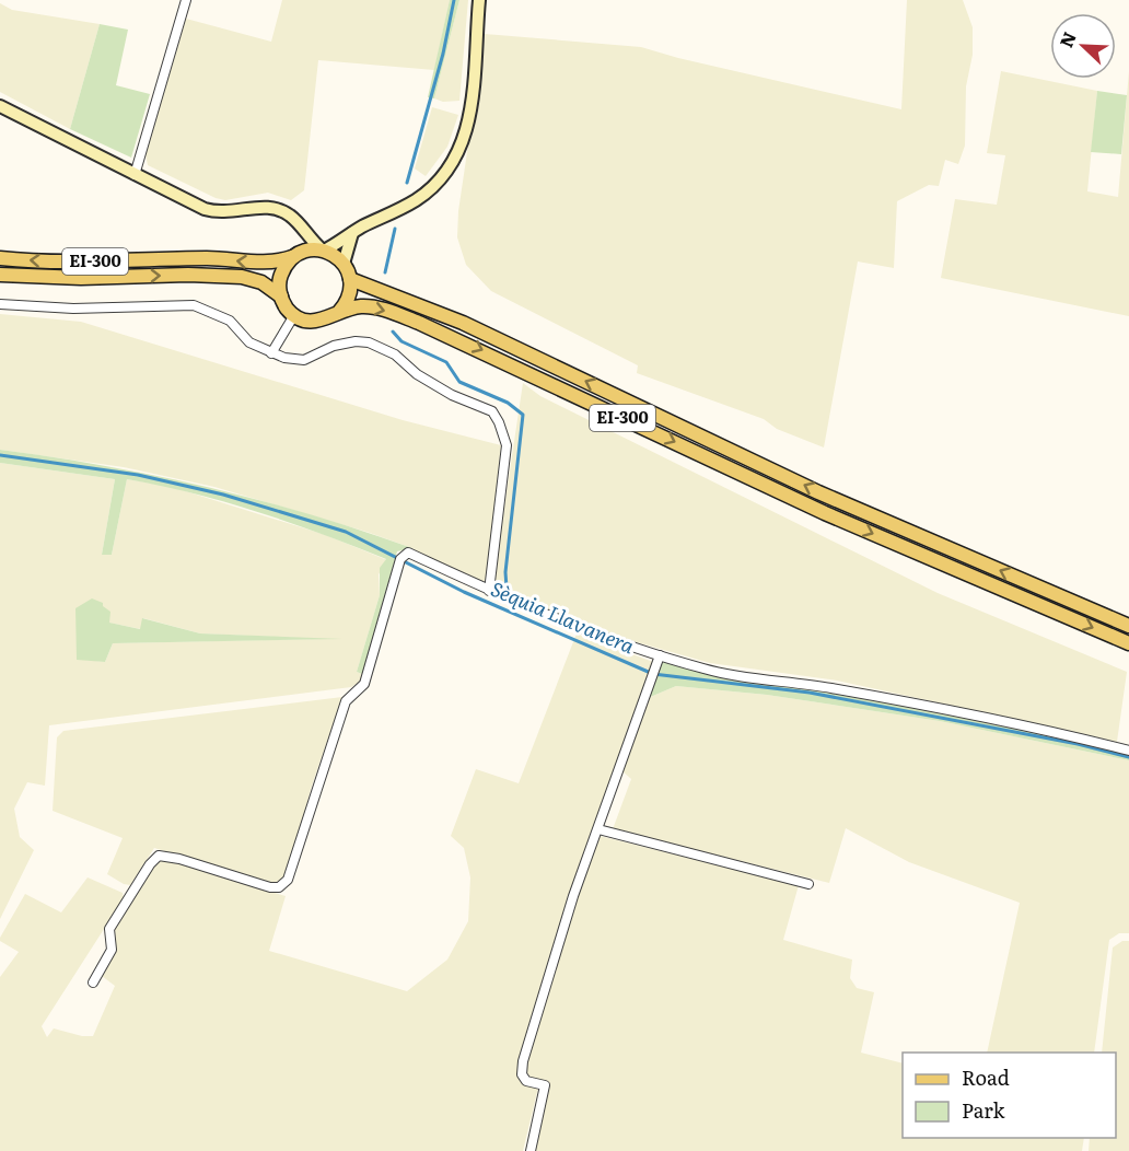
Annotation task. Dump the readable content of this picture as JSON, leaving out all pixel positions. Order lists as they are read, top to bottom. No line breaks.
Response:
{"streets":{"main road":["EI-300"]},"water":["Sèquia Llavanera"],"legend":["Road","Park"],"north":"top left"}
